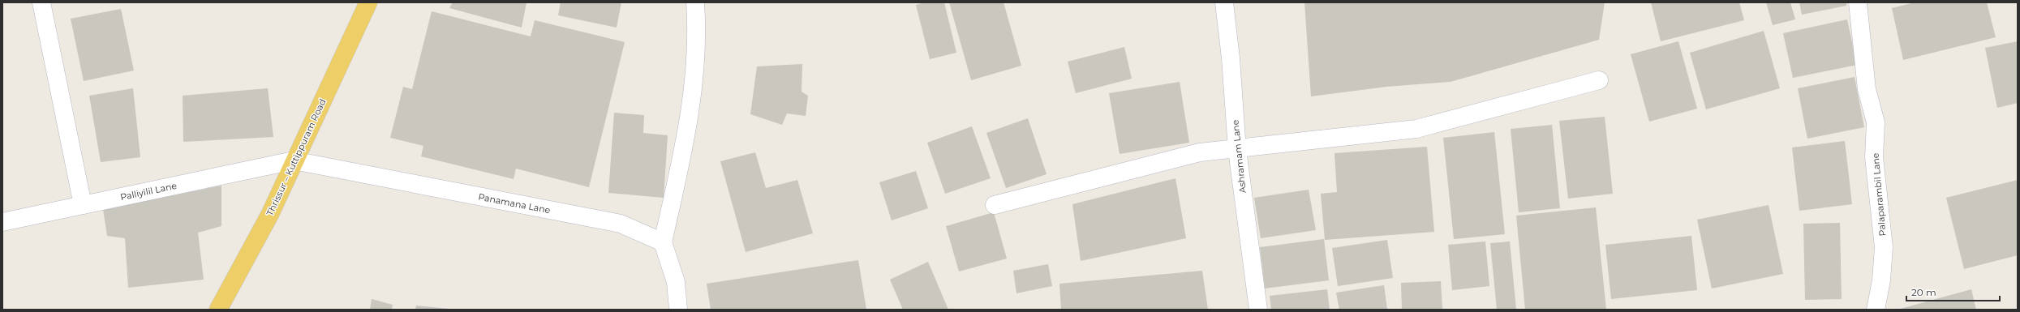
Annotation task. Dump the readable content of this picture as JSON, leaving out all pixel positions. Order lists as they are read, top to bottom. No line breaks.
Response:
{"streets":{"main road":["Thrissur – Kuttippuram Road"],"street":["Ashramam Lane","Palliyilil Lane","Palaparambil Lane","Panamana Lane"]},"crossings":[["Thrissur – Kuttippuram Road","Palliyilil Lane"],["Thrissur – Kuttippuram Road","Panamana Lane"],["Palliyilil Lane","Panamana Lane"]],"scale_bar":"20 m"}
